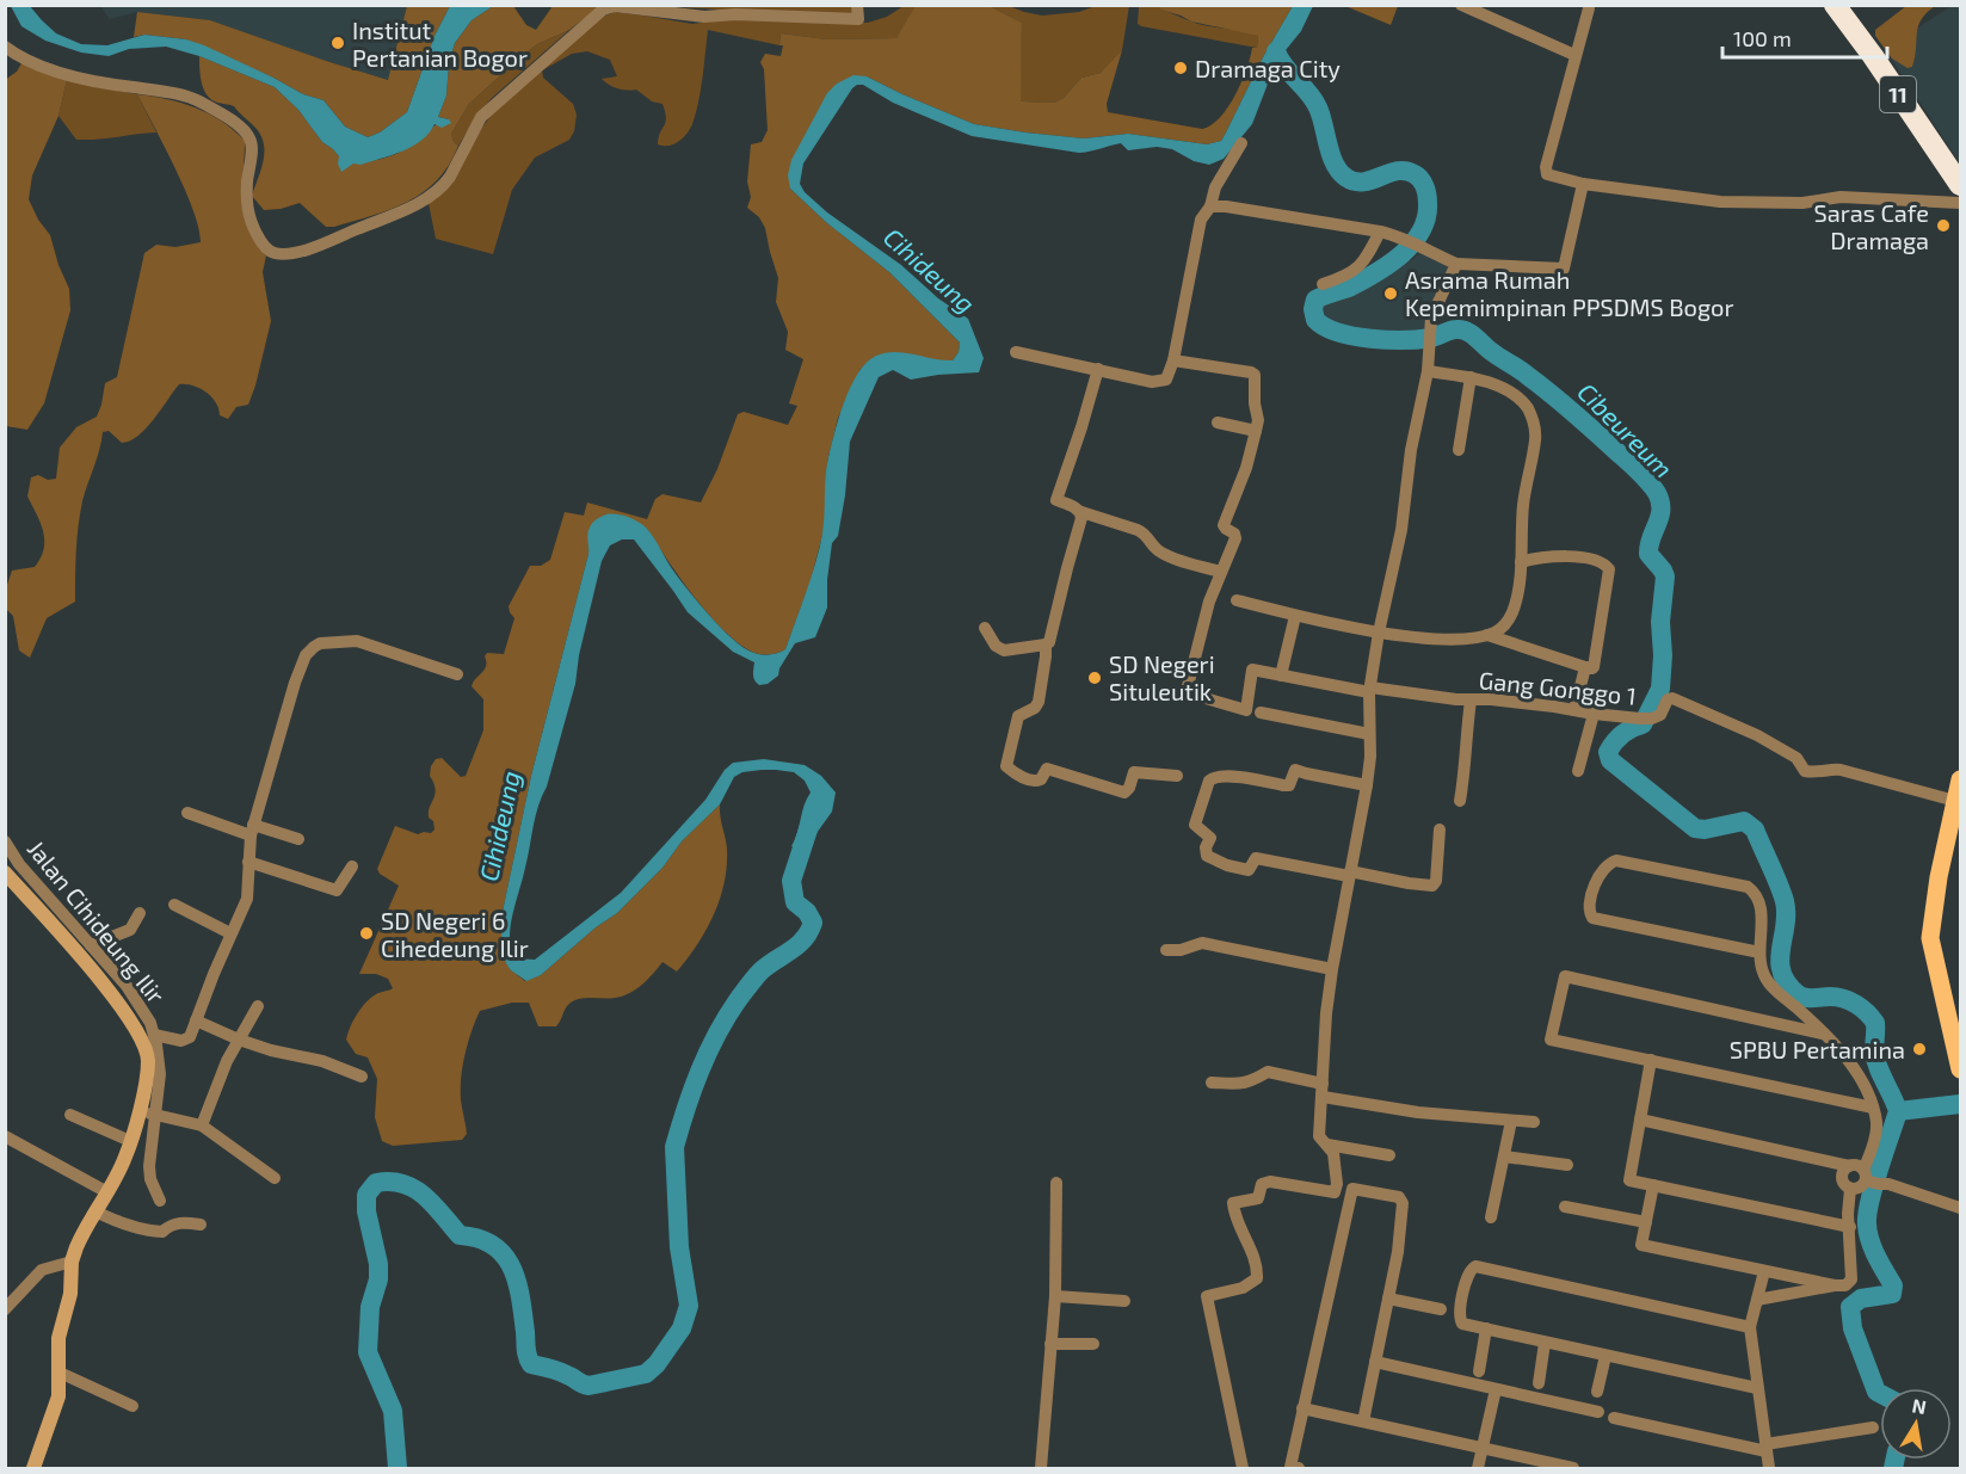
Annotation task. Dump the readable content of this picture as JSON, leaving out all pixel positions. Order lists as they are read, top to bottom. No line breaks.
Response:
{"streets":{"highway":["11"],"street":["Gang Gonggo 1","Jalan Cihideung Ilir"]},"water":["Cihideung","Cibeureum"],"places":["Institut Pertanian Bogor","Dramaga City","Saras Cafe Dramaga","Asrama Rumah Kepemimpinan PPSDMS Bogor","SD Negeri Situleutik","SD Negeri 6 Cihedeung Ilir","SPBU Pertamina"],"scale_bar":"100 m","north":"top"}
